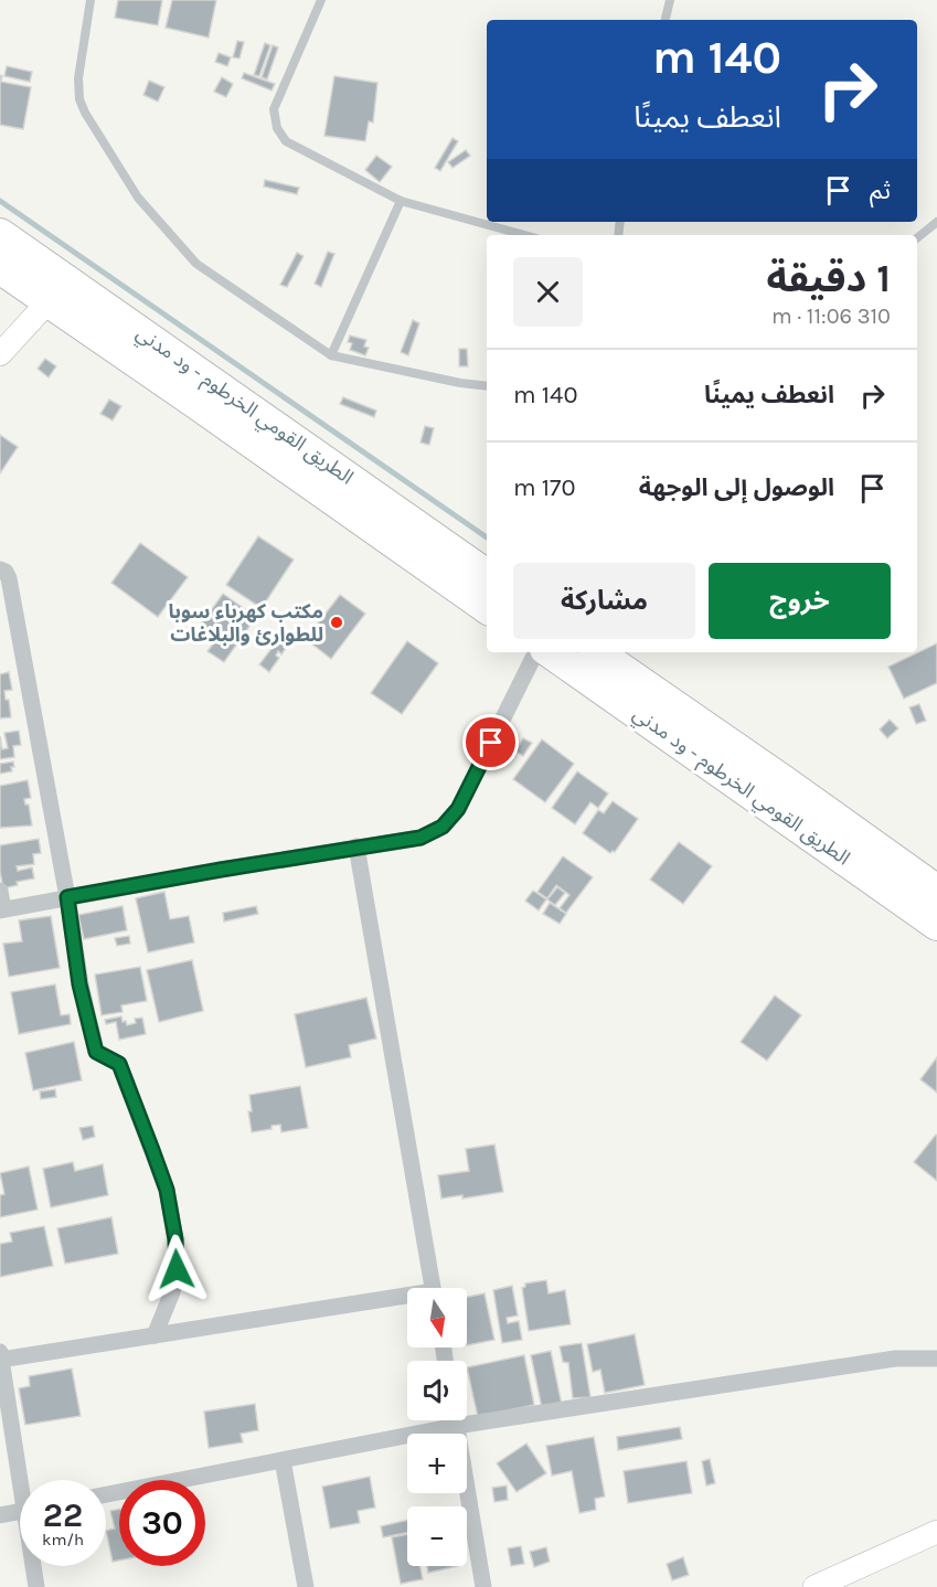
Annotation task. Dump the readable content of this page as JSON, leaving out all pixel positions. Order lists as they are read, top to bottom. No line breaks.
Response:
{"streets":{"highway":["الطريق القومي الخرطوم - ود مدني"]},"places":["مكتب كهرباء سوبا للطوارئ والبلاغات"],"north":"bottom","page":{"turn":["140 m","انعطف يمينًا"],"then":"ثم","heading":["1 دقيقة","310 m · 11:06"],"list":[{"name":"انعطف يمينًا","value":"140 m"},{"name":"الوصول إلى الوجهة","value":"170 m"}],"buttons":["خروج","مشاركة"],"map_buttons":["+","−"],"speed":"22 km/h","limit":"30"}}
